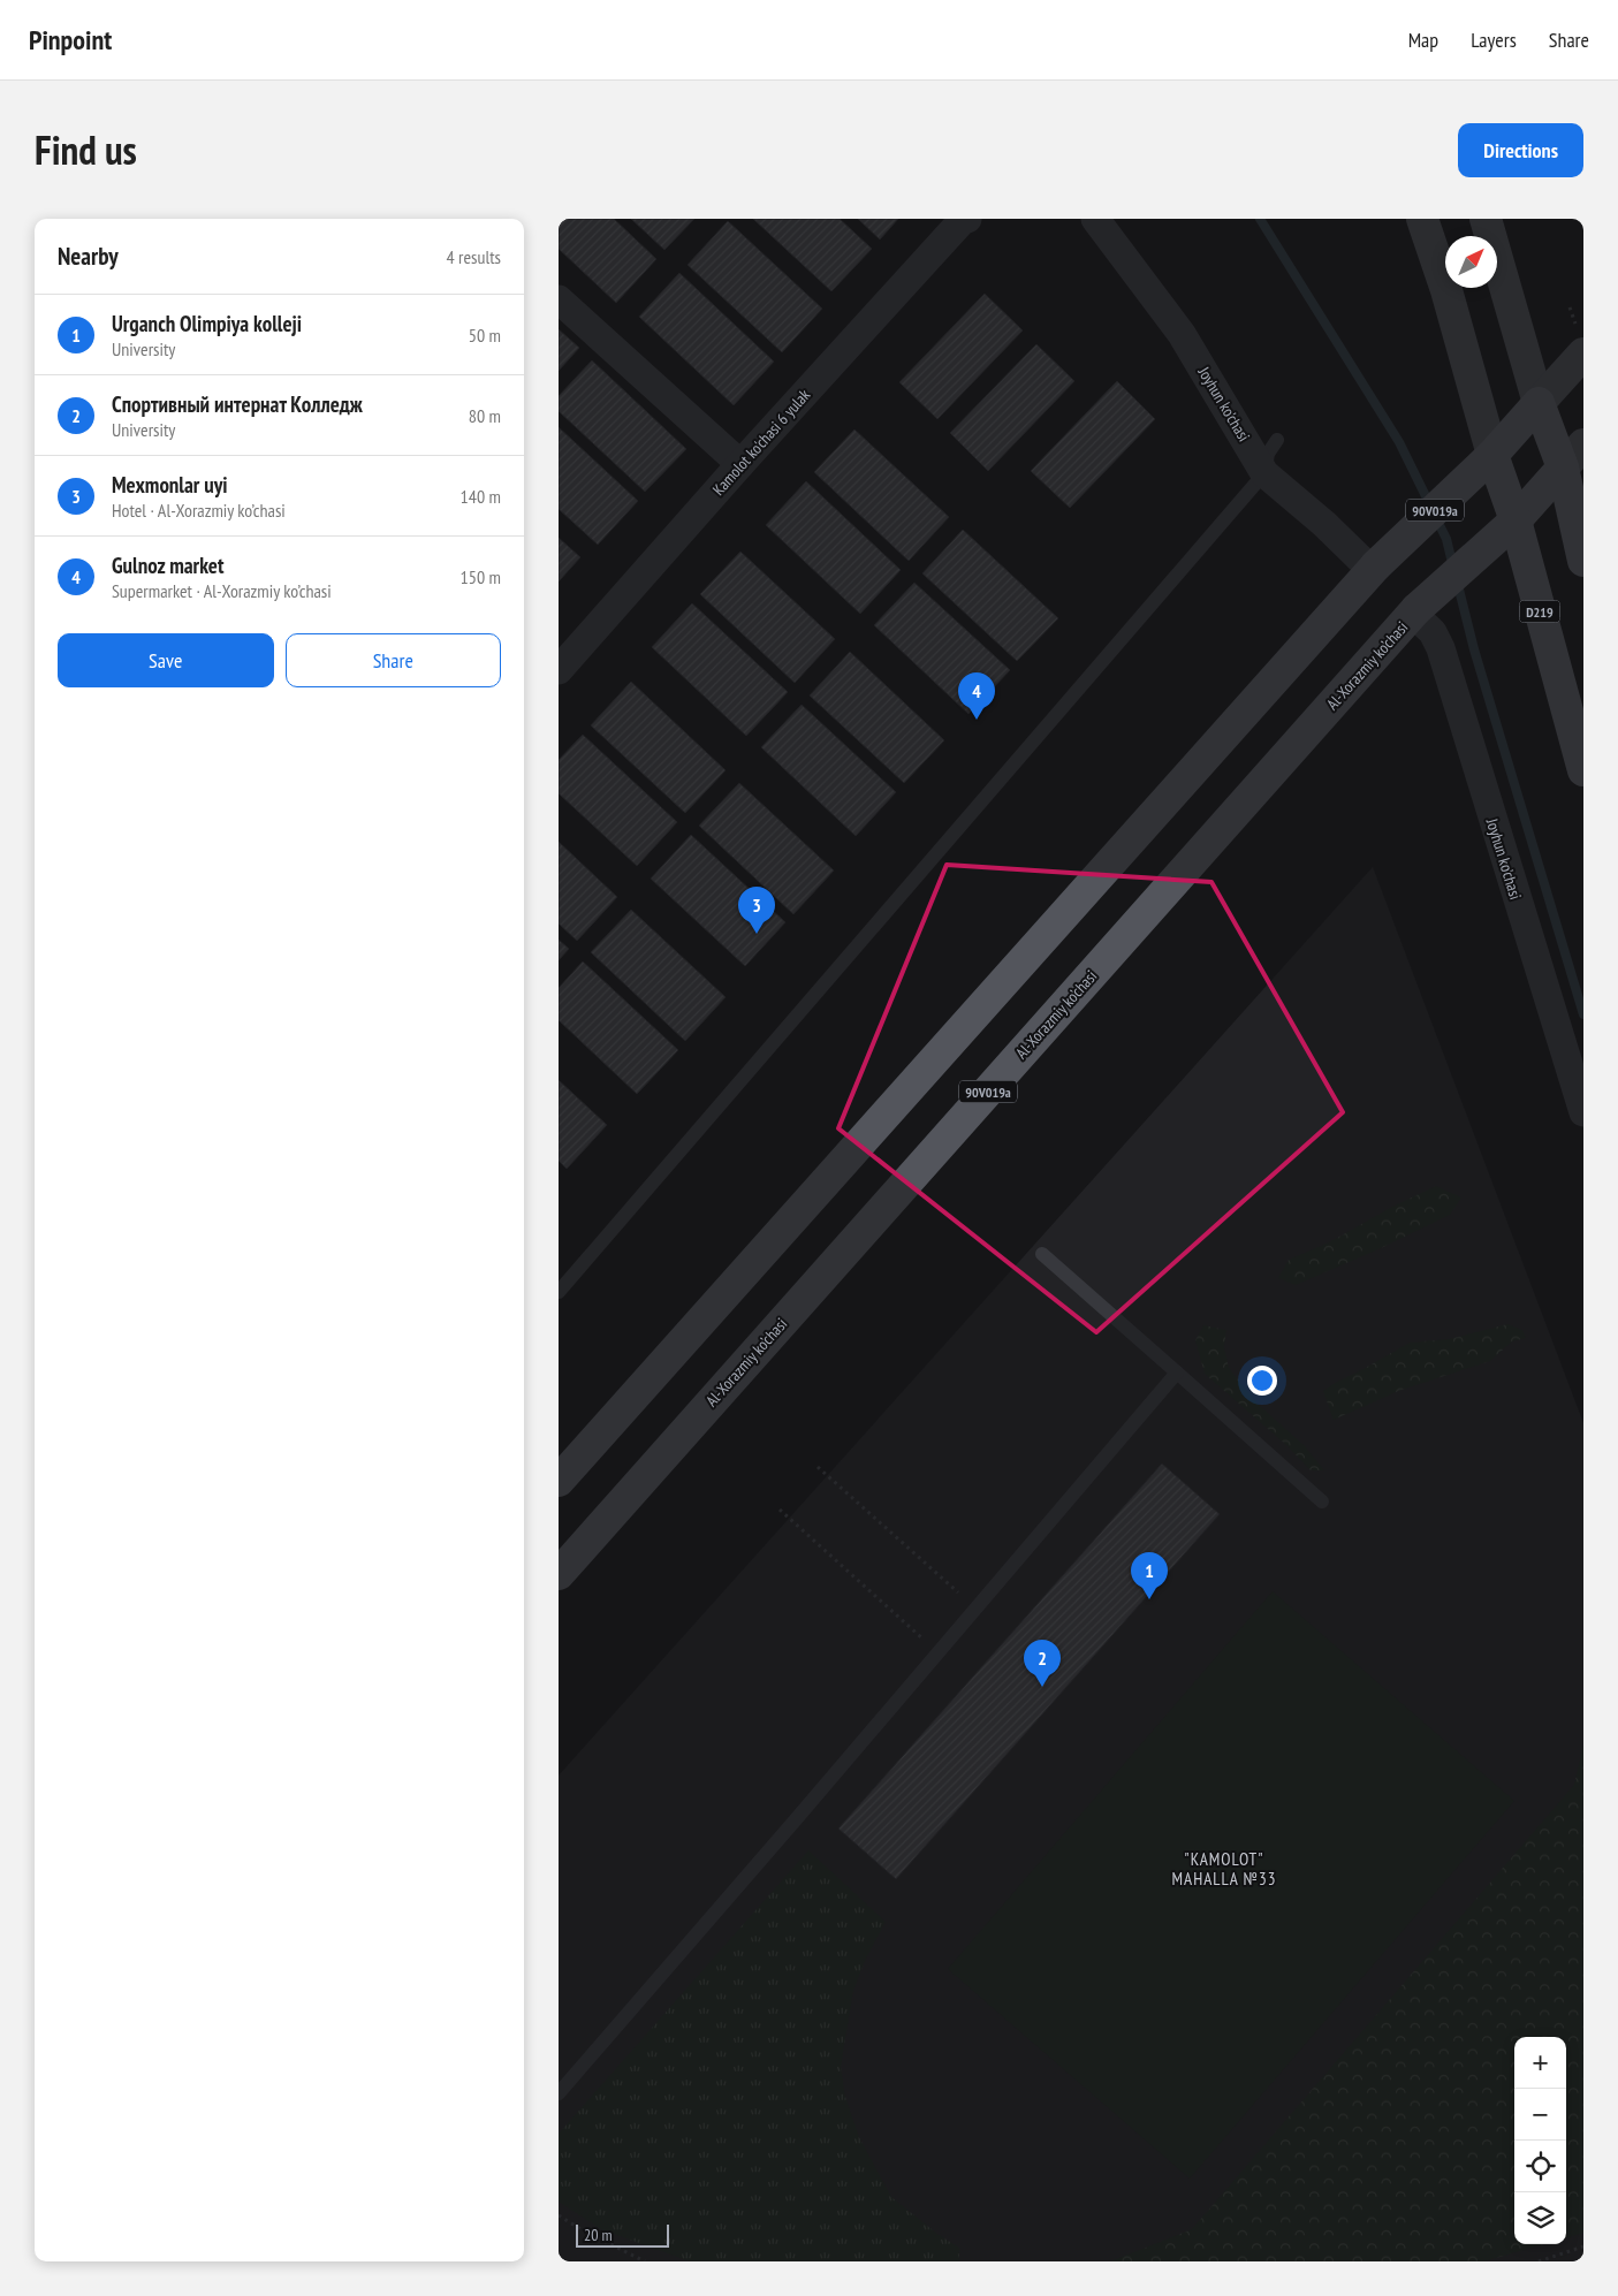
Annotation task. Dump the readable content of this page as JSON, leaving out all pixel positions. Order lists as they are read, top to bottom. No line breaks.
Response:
{"streets":{"main road":["90V019a","D219","Al-Xorazmiy ko’chasi"],"street":["Joyhun ko'chasi","Kamolot ko'chasi 6 yulak"]},"crossings":[["Joyhun ko'chasi","90V019a"],["Joyhun ko'chasi","Al-Xorazmiy ko’chasi"],["90V019a","D219"],["90V019a","Al-Xorazmiy ko’chasi"]],"districts":["\"KAMOLOT\" MAHALLA №33"],"scale_bar":"20 m","north":"top right","page":{"header":"Pinpoint","nav":["Map","Layers","Share"],"title":"Find us","buttons":["Directions",["Save","Share"]],"heading":["Nearby","4 results"],"list":[{"mark":"1","name":"Urganch Olimpiya kolleji","note":"University","value":"50 m"},{"mark":"2","name":"Спортивный интернат Колледж","note":"University","value":"80 m"},{"mark":"3","name":"Mexmonlar uyi","note":"Hotel · Al-Xorazmiy ko’chasi","value":"140 m"},{"mark":"4","name":"Gulnoz market","note":"Supermarket · Al-Xorazmiy ko’chasi","value":"150 m"}],"pins":["4","3","1","2"],"map_buttons":["+","−"],"scale":"20 m"}}
